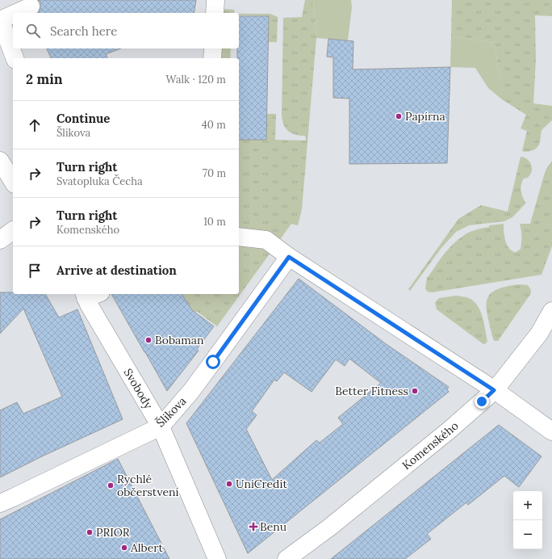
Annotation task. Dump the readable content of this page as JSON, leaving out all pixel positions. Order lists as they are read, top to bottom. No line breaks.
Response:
{"streets":{"street":["Svobody","Šlikova","Komenského"]},"crossings":[["Svobody","Šlikova"]],"places":{"other":["Papírna","Bobaman","Better Fitness","UniCredit","Rychlé občerstvení","PRIOR","Albert"],"health":["Benu"]},"page":{"search":"Search here","heading":["2 min","Walk · 120 m"],"list":[["Continue","Šlikova","40 m"],["Turn right","Svatopluka Čecha","70 m"],["Turn right","Komenského","10 m"],"Arrive at destination"],"map_buttons":["+","−"]}}
